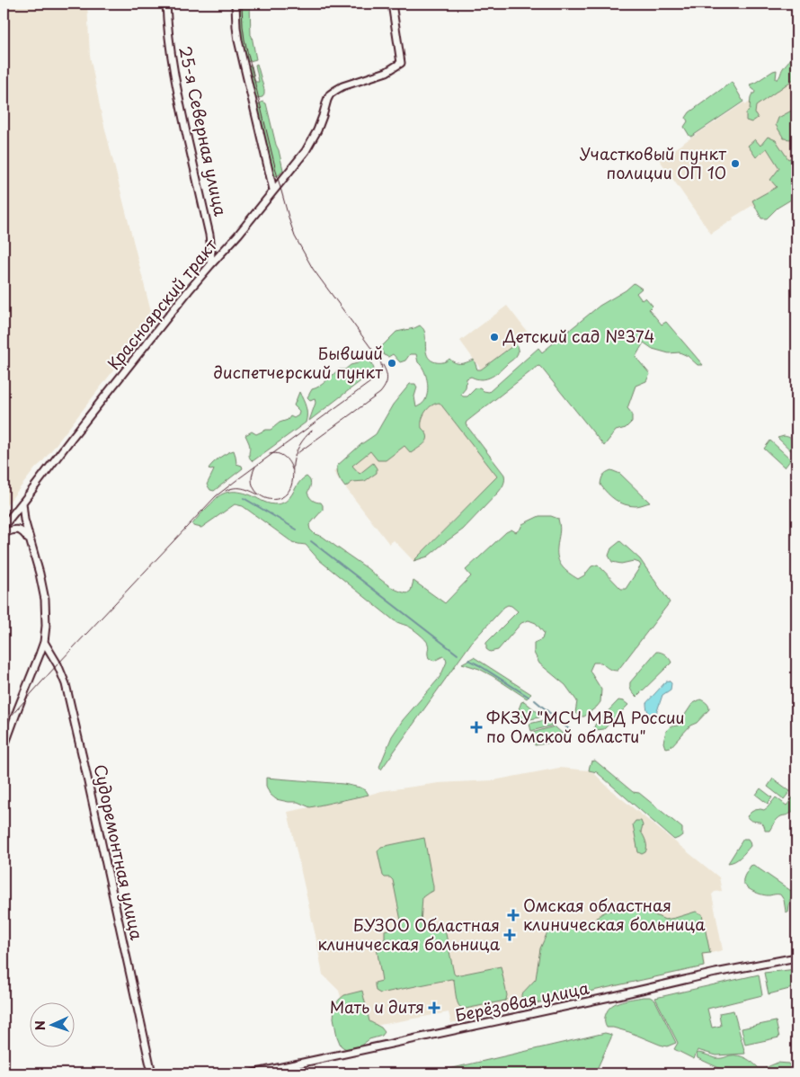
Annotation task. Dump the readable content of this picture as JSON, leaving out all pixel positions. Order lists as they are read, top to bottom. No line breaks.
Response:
{"streets":{"main road":["25-я Северная улица","Красноярский тракт","Судоремонтная улица","Берёзовая улица"]},"crossings":[["25-я Северная улица","Красноярский тракт"]],"places":{"other":["Участковый пункт полиции ОП 10","Детский сад №374","Бывший диспетчерский пункт"],"health":["ФКЗУ \"МСЧ МВД России по Омской области\"","Омская областная клиническая больница","БУЗОО Областная клиническая больница","Мать и дитя"]},"north":"left"}
